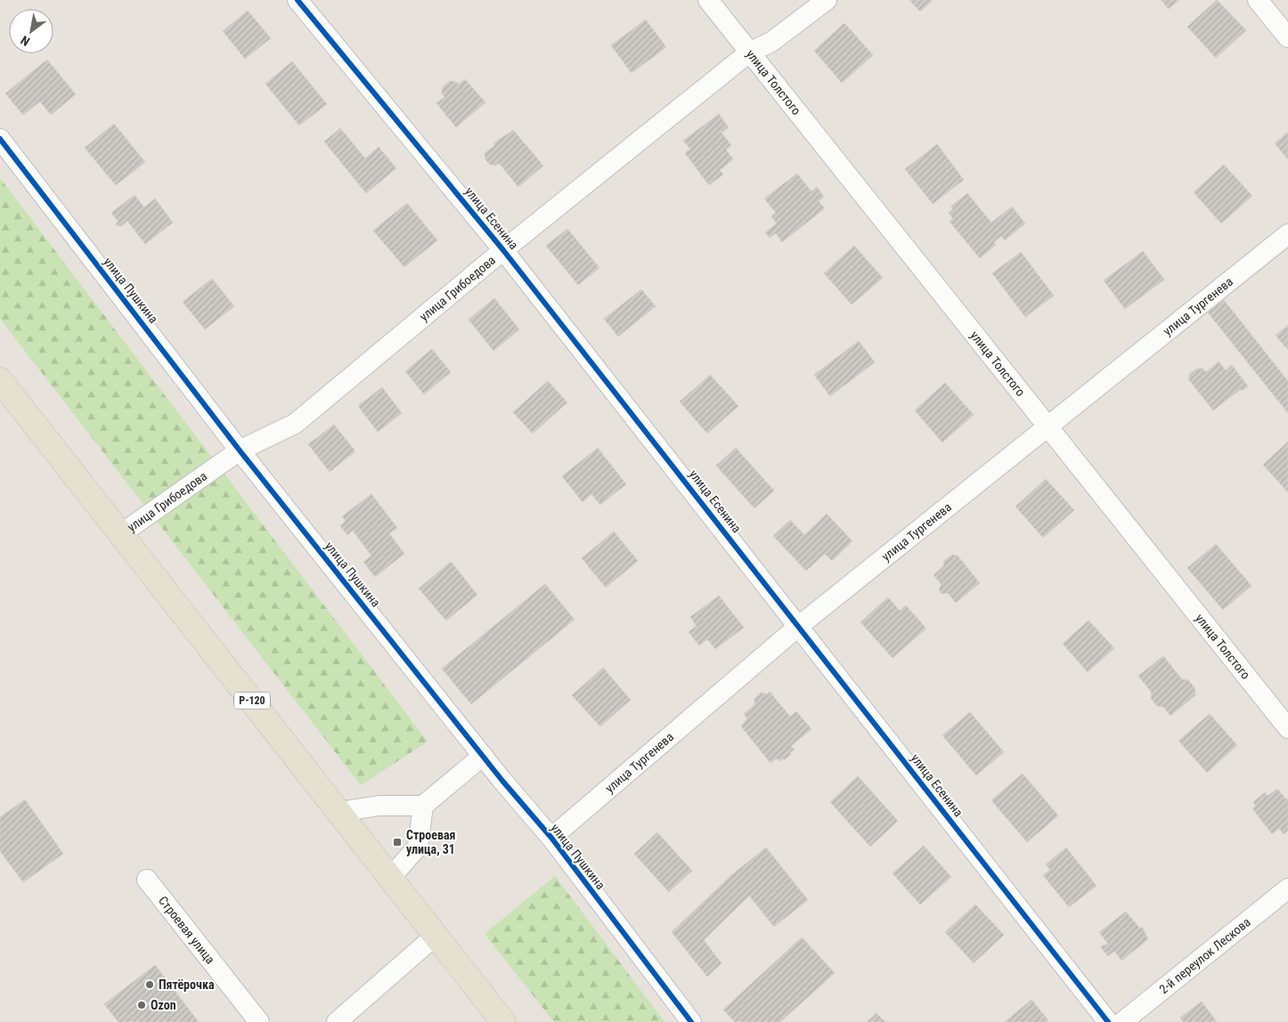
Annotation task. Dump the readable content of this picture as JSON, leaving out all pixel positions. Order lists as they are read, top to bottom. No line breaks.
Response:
{"streets":{"main road":["Р-120"],"street":["улица Толстого","улица Есенина","улица Грибоедова","улица Пушкина","улица Тургенева","Строевая улица","2-й переулок Лескова"]},"crossings":[["улица Толстого","улица Грибоедова"],["улица Толстого","улица Тургенева"],["улица Есенина","улица Грибоедова"],["улица Есенина","улица Тургенева"],["улица Грибоедова","улица Пушкина"],["улица Грибоедова","Р-120"],["улица Пушкина","улица Тургенева"]],"places":{"transit":["Строевая улица, 31"],"other":["Пятёрочка","Ozon"]},"north":"bottom left"}
